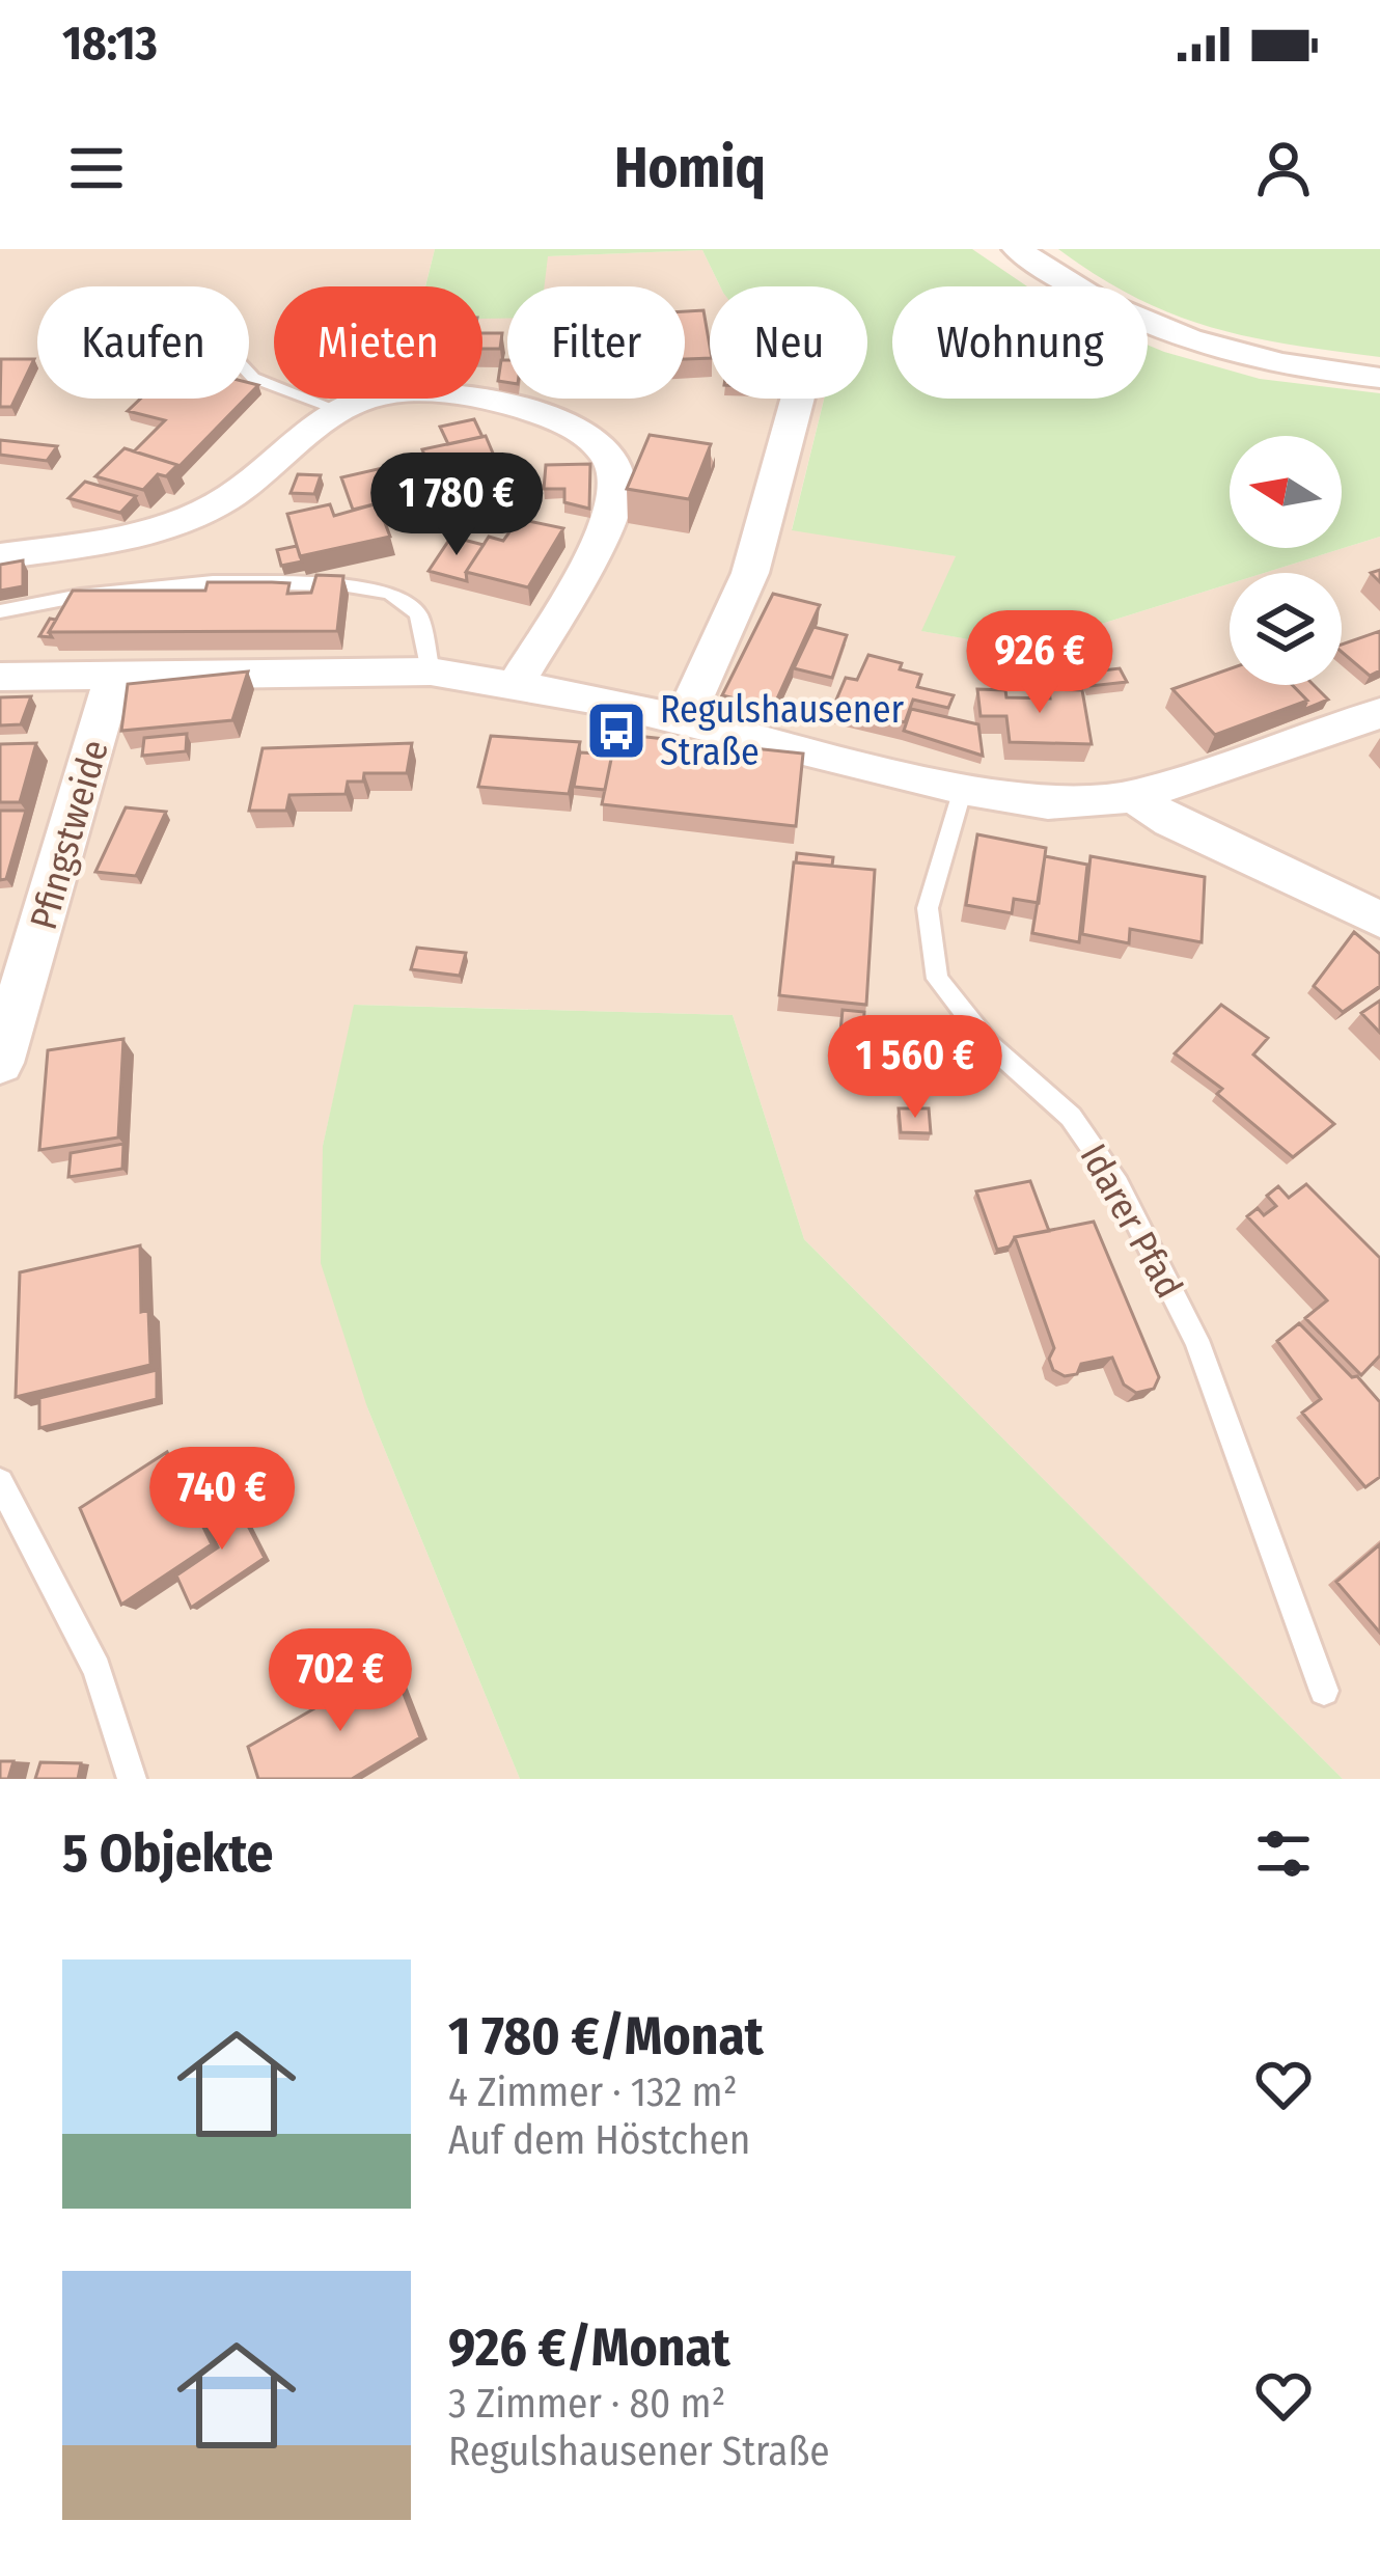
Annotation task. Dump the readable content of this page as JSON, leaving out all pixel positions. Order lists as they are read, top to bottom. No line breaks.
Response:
{"streets":{"street":["Pfingstweide"],"lane":["Idarer Pfad"]},"places":{"bus stop":["Regulshausener Straße"]},"north":"left","page":{"status":"18:13","header":"Homiq","chip":["Kaufen","Mieten","Filter","Neu","Wohnung"],"price":["1 780 €","926 €","1 560 €","740 €","702 €"],"heading":"5 Objekte","list":[{"name":"1 780 €/Monat","note":"4 Zimmer · 132 m² · Auf dem Höstchen"},{"name":"926 €/Monat","note":"3 Zimmer · 80 m² · Regulshausener Straße"}]}}
